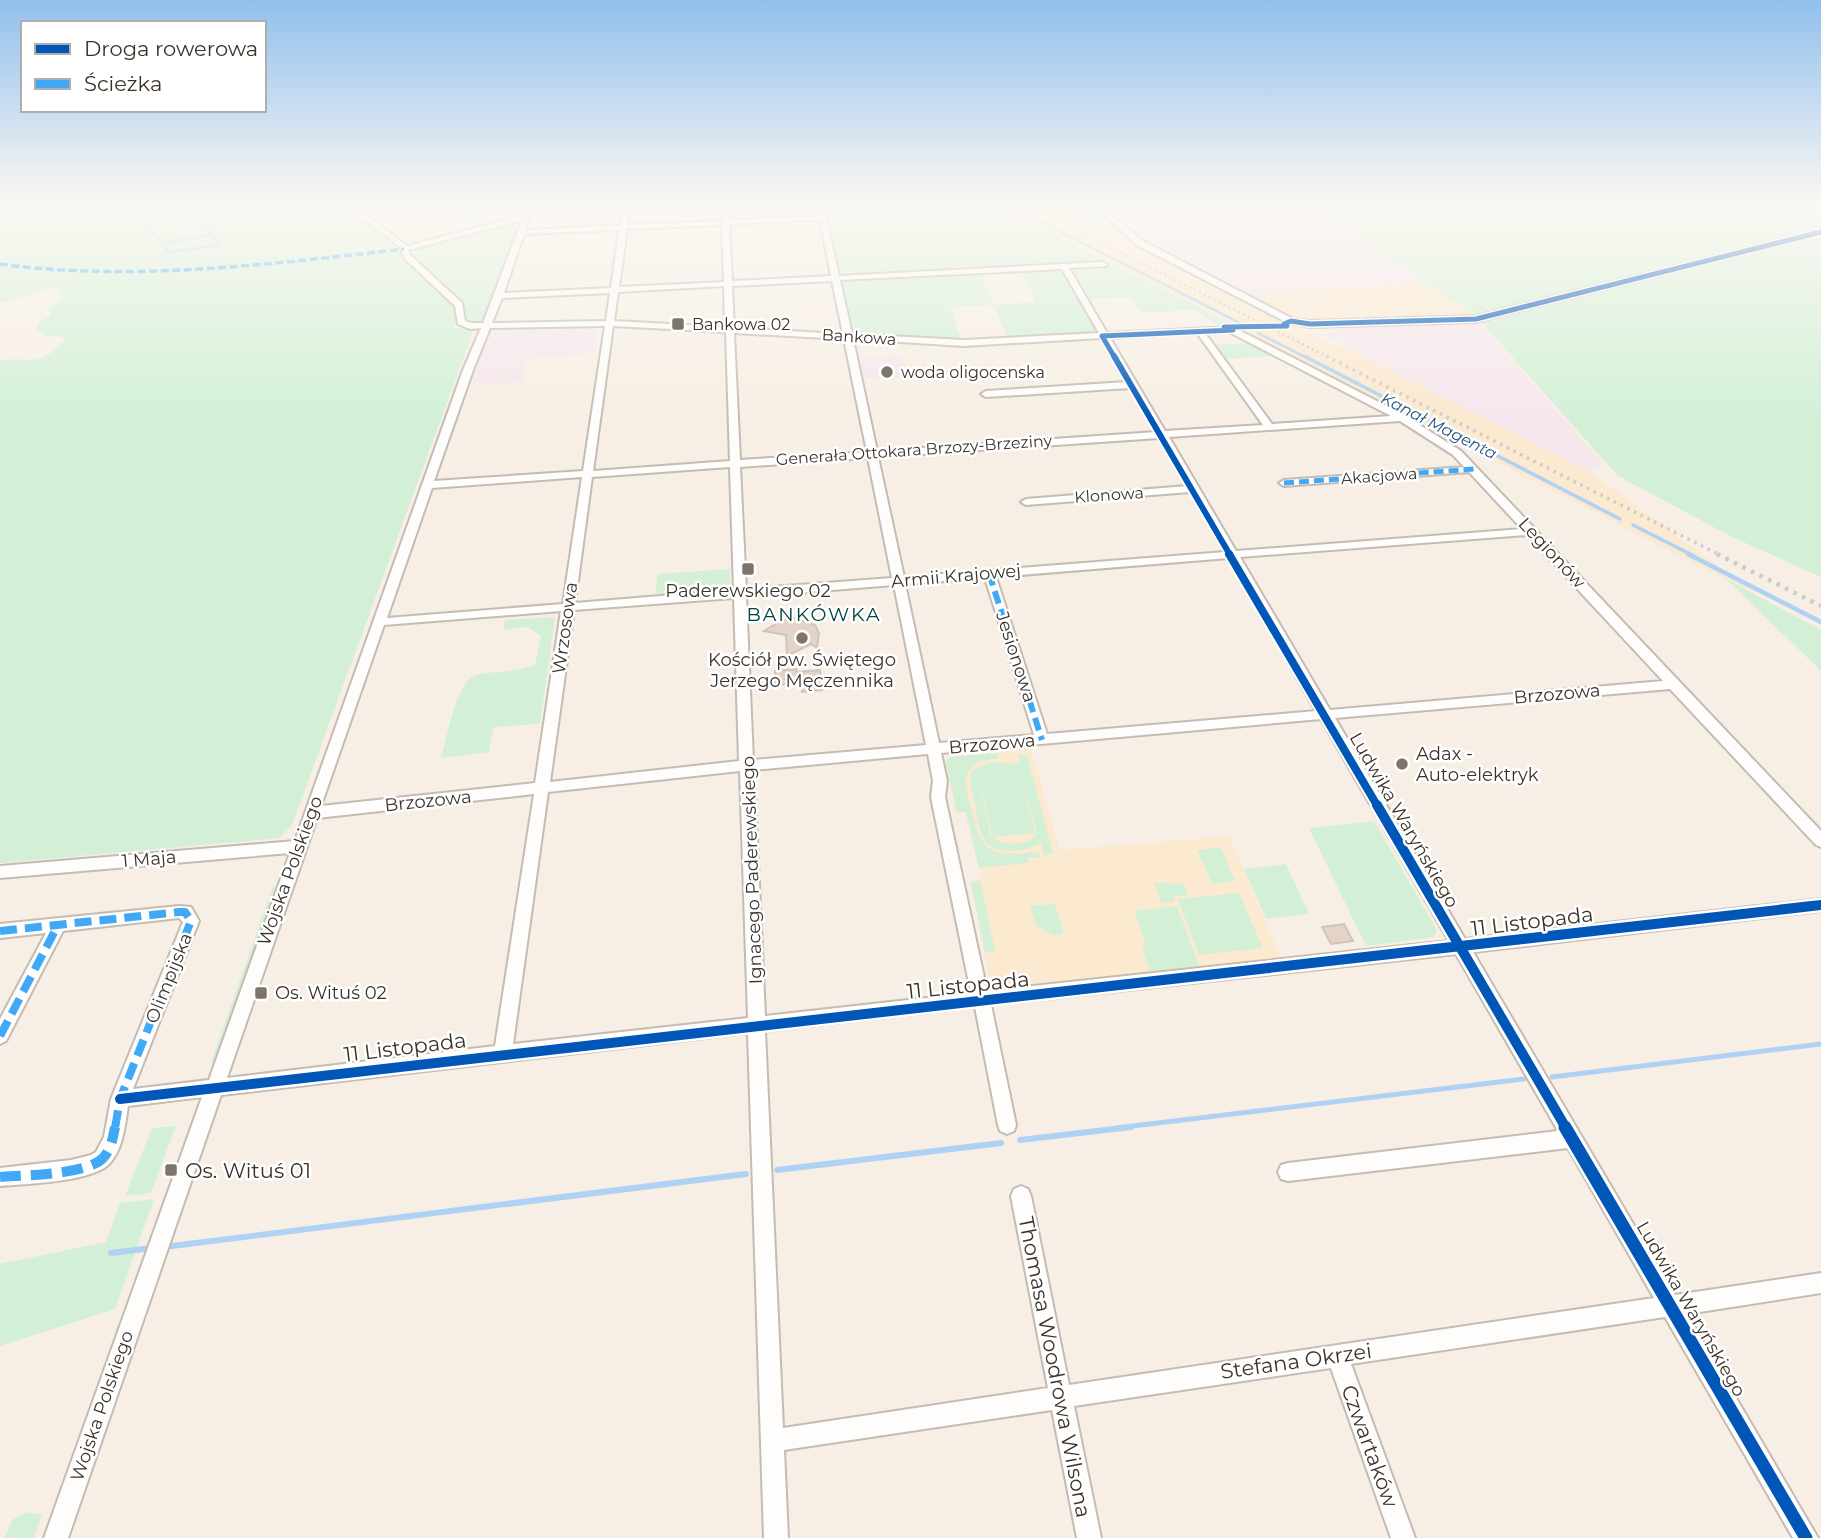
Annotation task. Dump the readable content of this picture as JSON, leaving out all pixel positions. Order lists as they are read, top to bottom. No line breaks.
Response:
{"streets":{"street":["Bankowa","Generała Ottokara Brzozy-Brzeziny","Akacjowa","Klonowa","Legionów","Armii Krajowej","Wrzosowa","Jesionowa","Brzozowa","Ludwika Waryńskiego","1 Maja","Ignacego Paderewskiego","Wojska Polskiego","11 Listopada","Olimpijska","Stefana Okrzei","Thomasa Woodrowa Wilsona","Czwartaków"]},"crossings":[["Bankowa","Legionów"],["Bankowa","Wrzosowa"],["Bankowa","Ludwika Waryńskiego"],["Bankowa","Ignacego Paderewskiego"],["Bankowa","Wojska Polskiego"],["Generała Ottokara Brzozy-Brzeziny","Legionów"],["Generała Ottokara Brzozy-Brzeziny","Wrzosowa"],["Generała Ottokara Brzozy-Brzeziny","Ludwika Waryńskiego"],["Generała Ottokara Brzozy-Brzeziny","Ignacego Paderewskiego"],["Generała Ottokara Brzozy-Brzeziny","Wojska Polskiego"],["Akacjowa","Legionów"],["Klonowa","Ludwika Waryńskiego"],["Legionów","Armii Krajowej"],["Legionów","Brzozowa"],["Armii Krajowej","Wrzosowa"],["Armii Krajowej","Jesionowa"],["Armii Krajowej","Ludwika Waryńskiego"],["Armii Krajowej","Ignacego Paderewskiego"],["Armii Krajowej","Wojska Polskiego"],["Wrzosowa","Brzozowa"],["Wrzosowa","11 Listopada"],["Jesionowa","Brzozowa"],["Brzozowa","Ludwika Waryńskiego"],["Brzozowa","Ignacego Paderewskiego"],["Brzozowa","Wojska Polskiego"],["Ludwika Waryńskiego","11 Listopada"],["Ludwika Waryńskiego","Stefana Okrzei"],["1 Maja","Wojska Polskiego"],["Ignacego Paderewskiego","11 Listopada"],["Ignacego Paderewskiego","Stefana Okrzei"],["Wojska Polskiego","11 Listopada"],["11 Listopada","Olimpijska"],["Stefana Okrzei","Thomasa Woodrowa Wilsona"],["Stefana Okrzei","Czwartaków"]],"districts":["BANKÓWKA"],"water":["Kanał Magenta"],"places":{"transit":["Bankowa 02","Paderewskiego 02","Os. Wituś 02","Os. Wituś 01"],"other":["woda oligocenska","Kościół pw. Świętego Jerzego Męczennika","Adax - Auto-elektryk"]},"legend":["Droga rowerowa","Ścieżka"]}
